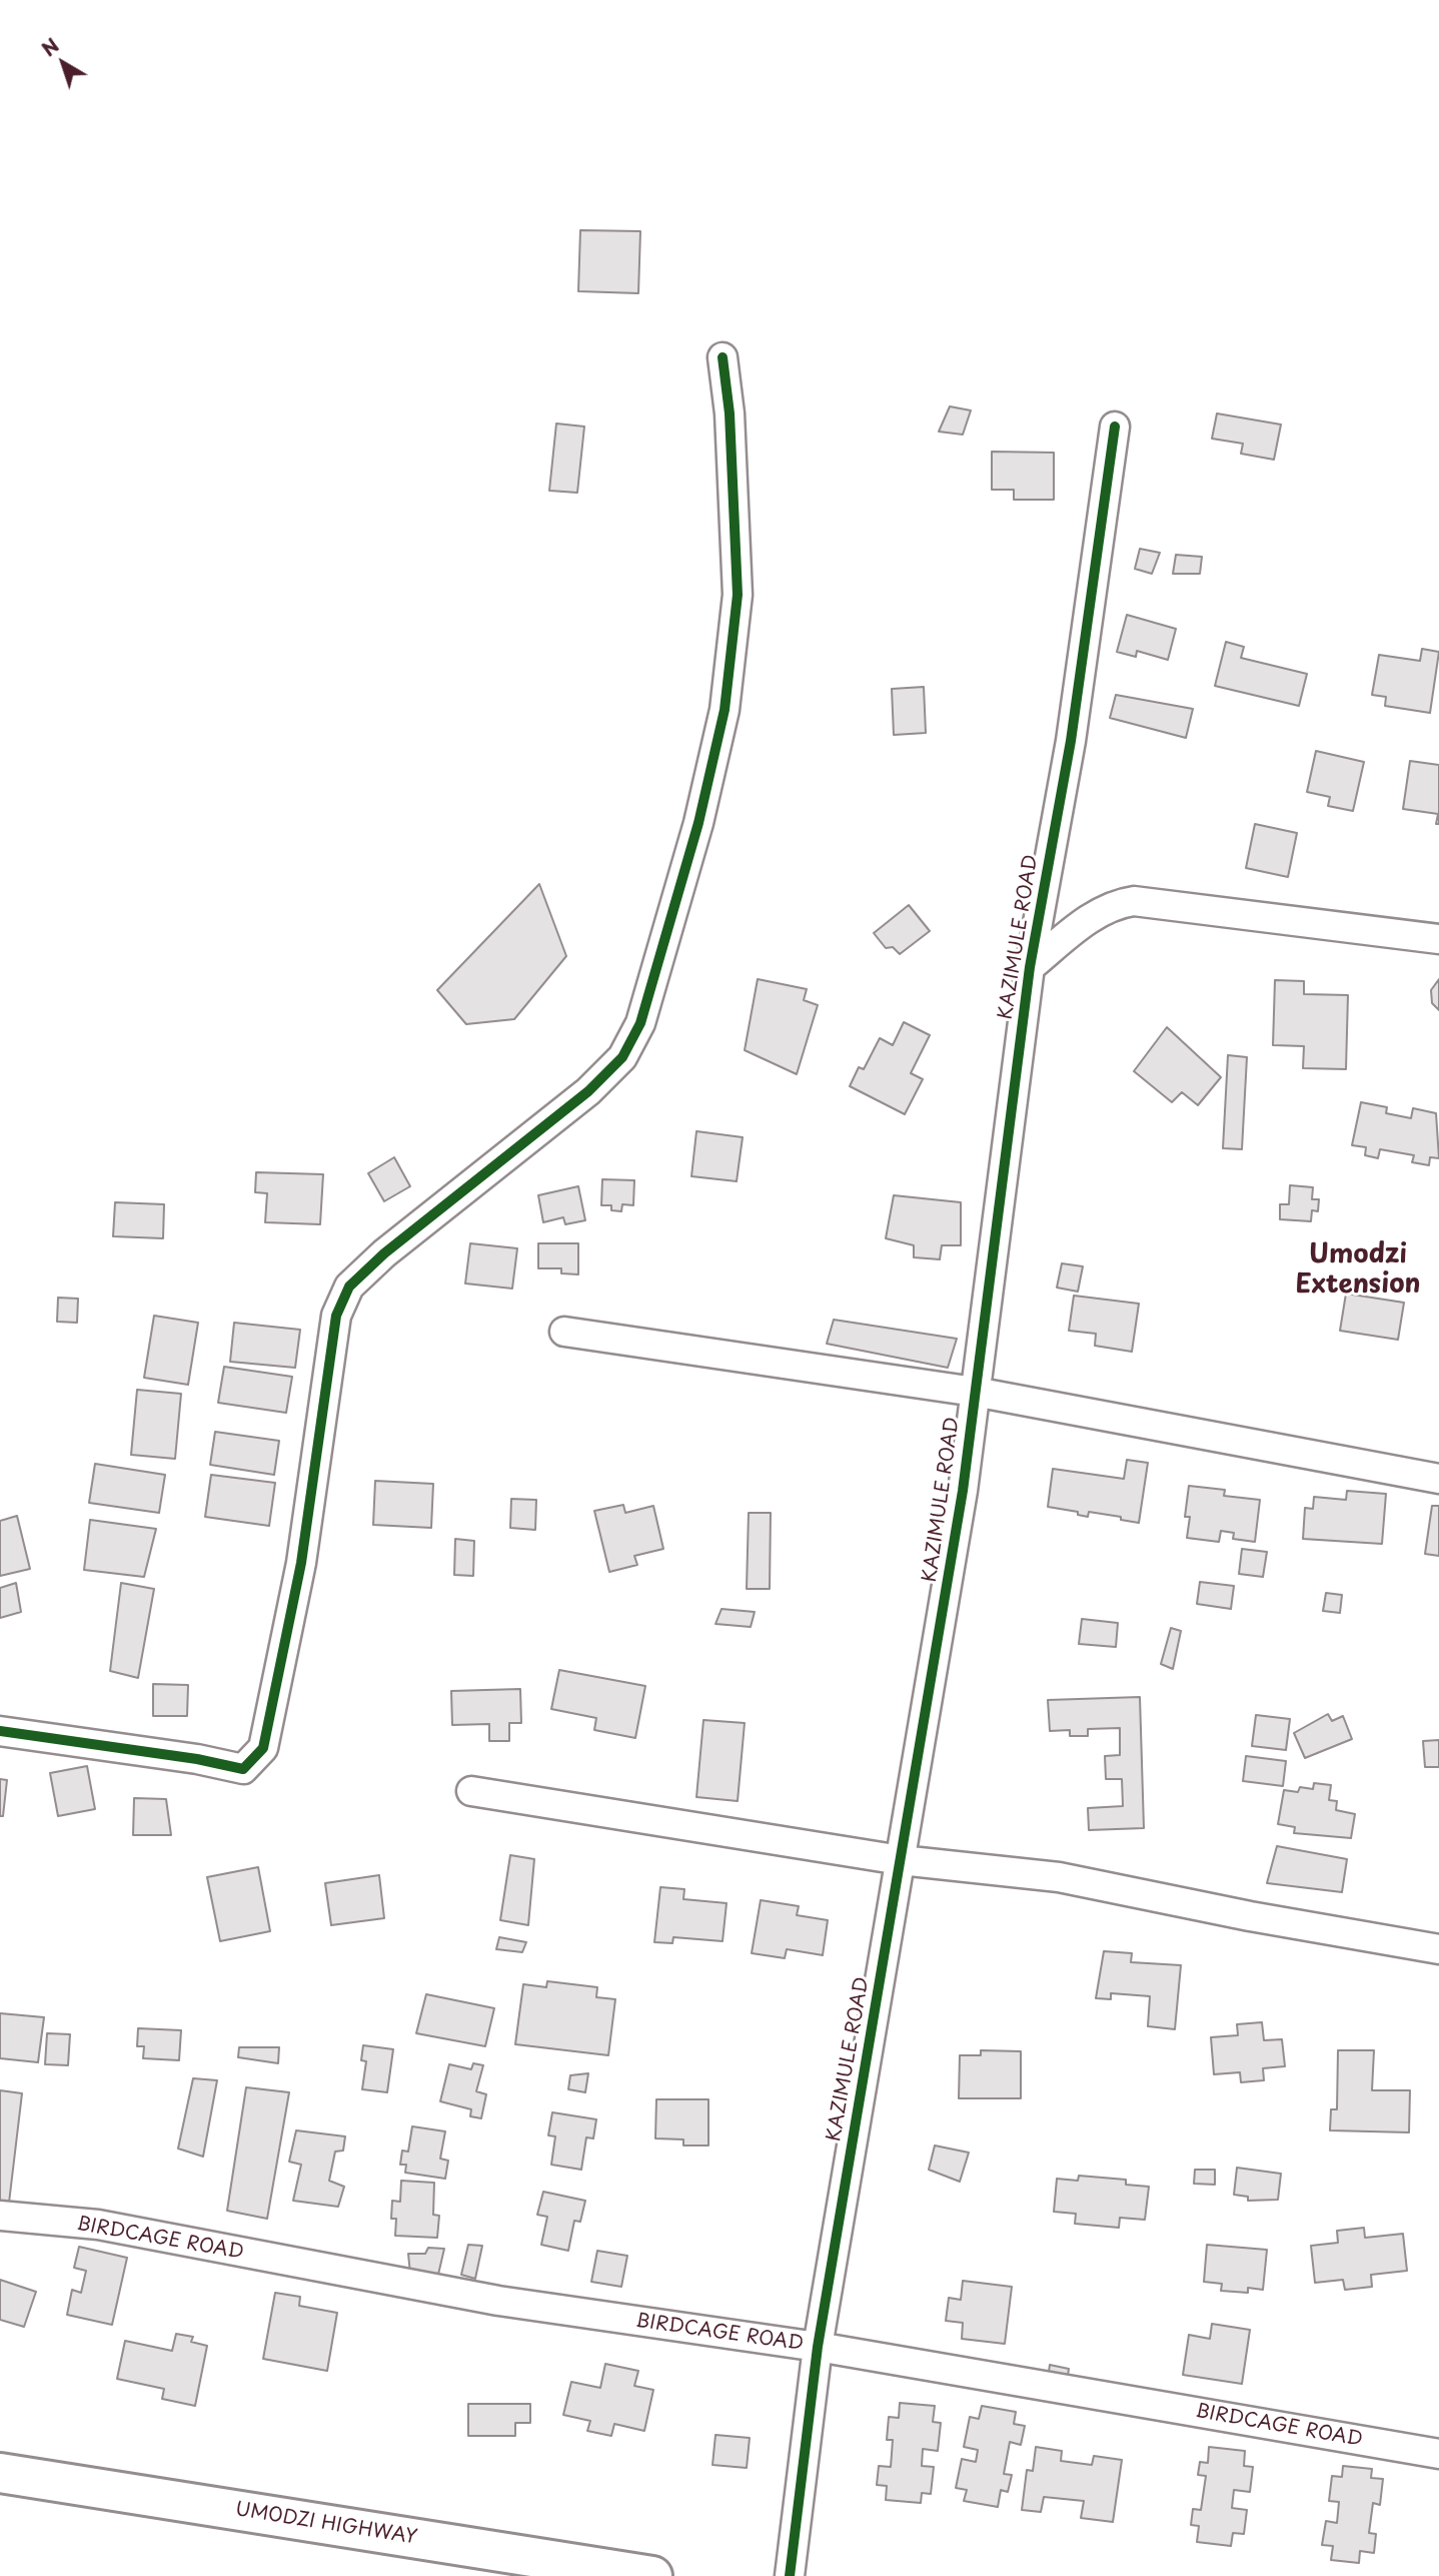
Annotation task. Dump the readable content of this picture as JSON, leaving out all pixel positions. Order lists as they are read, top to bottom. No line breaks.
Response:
{"streets":{"highway":["UMODZI HIGHWAY"],"street":["KAZIMULE ROAD","BIRDCAGE ROAD"]},"crossings":[["KAZIMULE ROAD","BIRDCAGE ROAD"]],"districts":["Umodzi Extension"],"north":"top left"}
